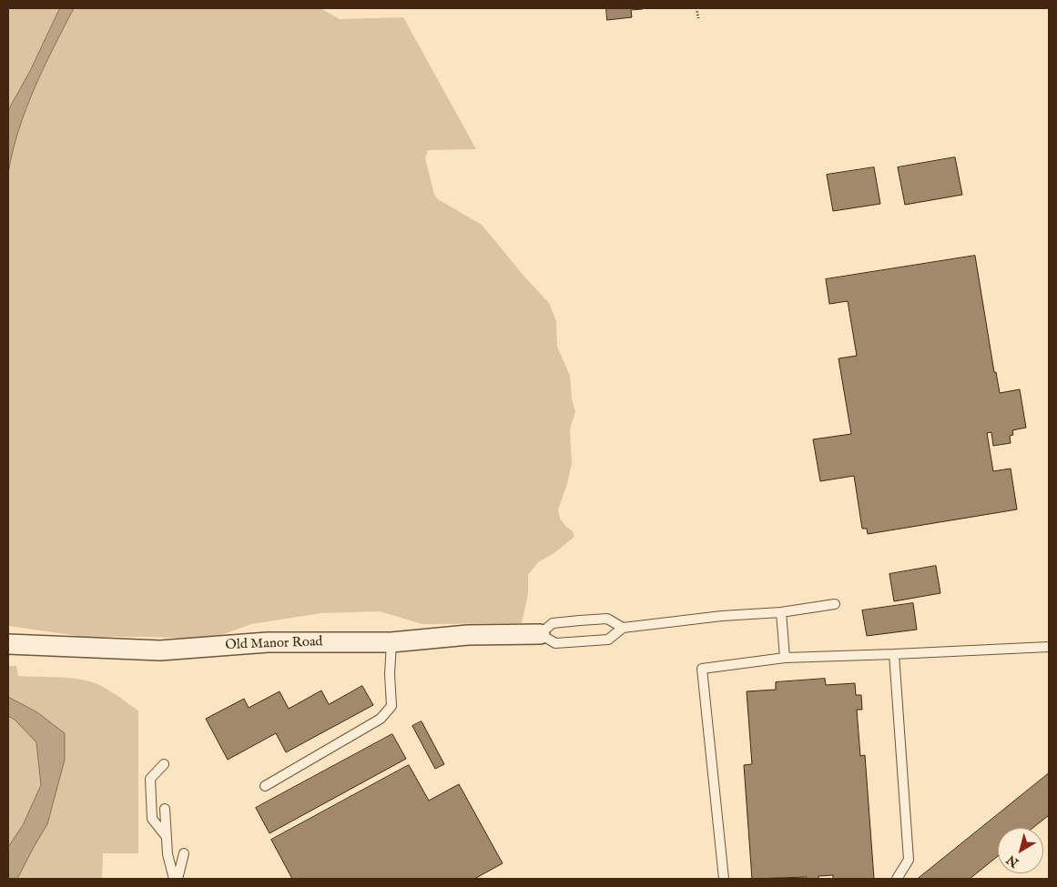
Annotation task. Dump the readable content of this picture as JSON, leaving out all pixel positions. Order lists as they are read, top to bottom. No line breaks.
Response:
{"streets":{"street":["Old Manor Road"]},"north":"bottom left"}
